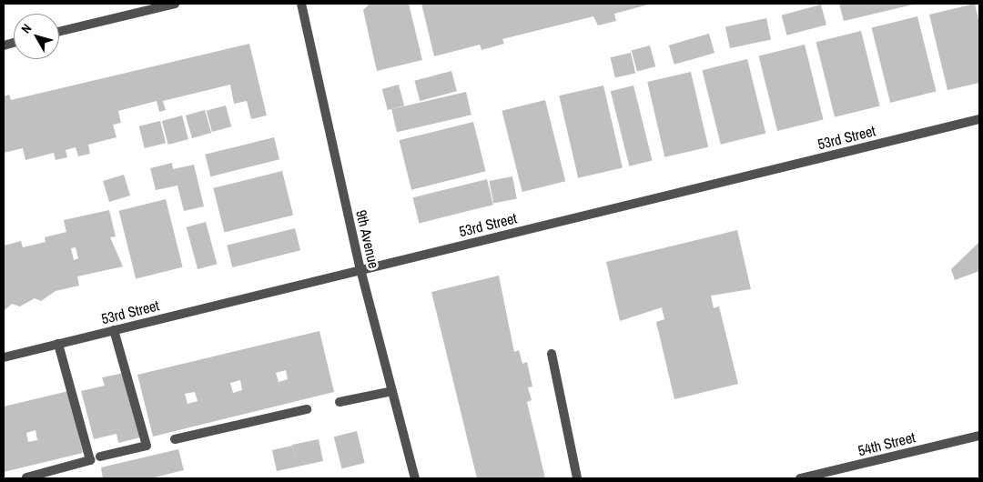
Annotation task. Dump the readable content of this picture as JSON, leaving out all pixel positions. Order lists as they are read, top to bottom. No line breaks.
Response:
{"streets":{"street":["53rd Street","9th Avenue","54th Street"]},"crossings":[["53rd Street","9th Avenue"]],"north":"top left"}
